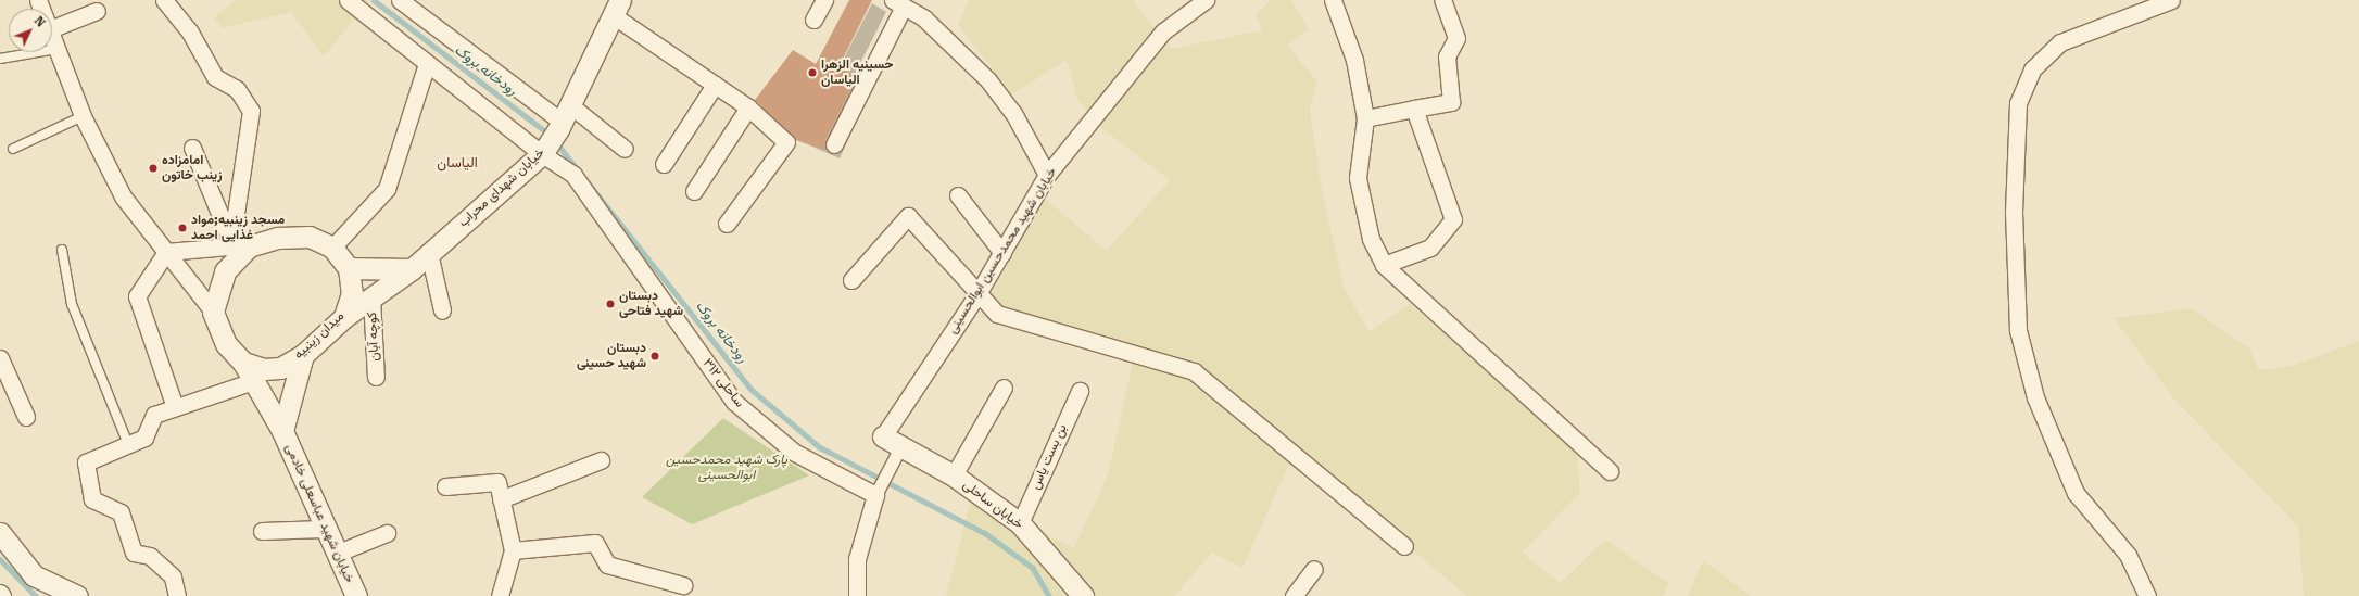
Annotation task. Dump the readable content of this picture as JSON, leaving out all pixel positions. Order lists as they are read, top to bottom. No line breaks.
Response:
{"streets":{"street":["خیابان شهدای محراب","خیابان شهید محمدحسین ابوالحسینی","میدان زینبیه","کوچه آبان","ساحلی ۳۱۲","بن بست یاس","خیابان ساحلی","خیابان شهید عباسعلی خادمی"]},"crossings":[["خیابان شهدای محراب","میدان زینبیه"],["خیابان شهدای محراب","کوچه آبان"],["خیابان شهدای محراب","ساحلی ۳۱۲"],["خیابان شهدای محراب","خیابان شهید عباسعلی خادمی"],["خیابان شهید محمدحسین ابوالحسینی","خیابان ساحلی"],["میدان زینبیه","خیابان شهید عباسعلی خادمی"],["بن بست یاس","خیابان ساحلی"]],"districts":["الیاسان"],"water":["رودخانه بروک"],"parks":["پارک شهید محمدحسین ابوالحسینی"],"places":["حسینیه الزهرا الیاسان","امامزاده زینب خاتون","مسجد زینبیه;مواد غذایی احمد","دبستان شهید فتاحی","دبستان شهید حسینی"],"north":"top right"}
